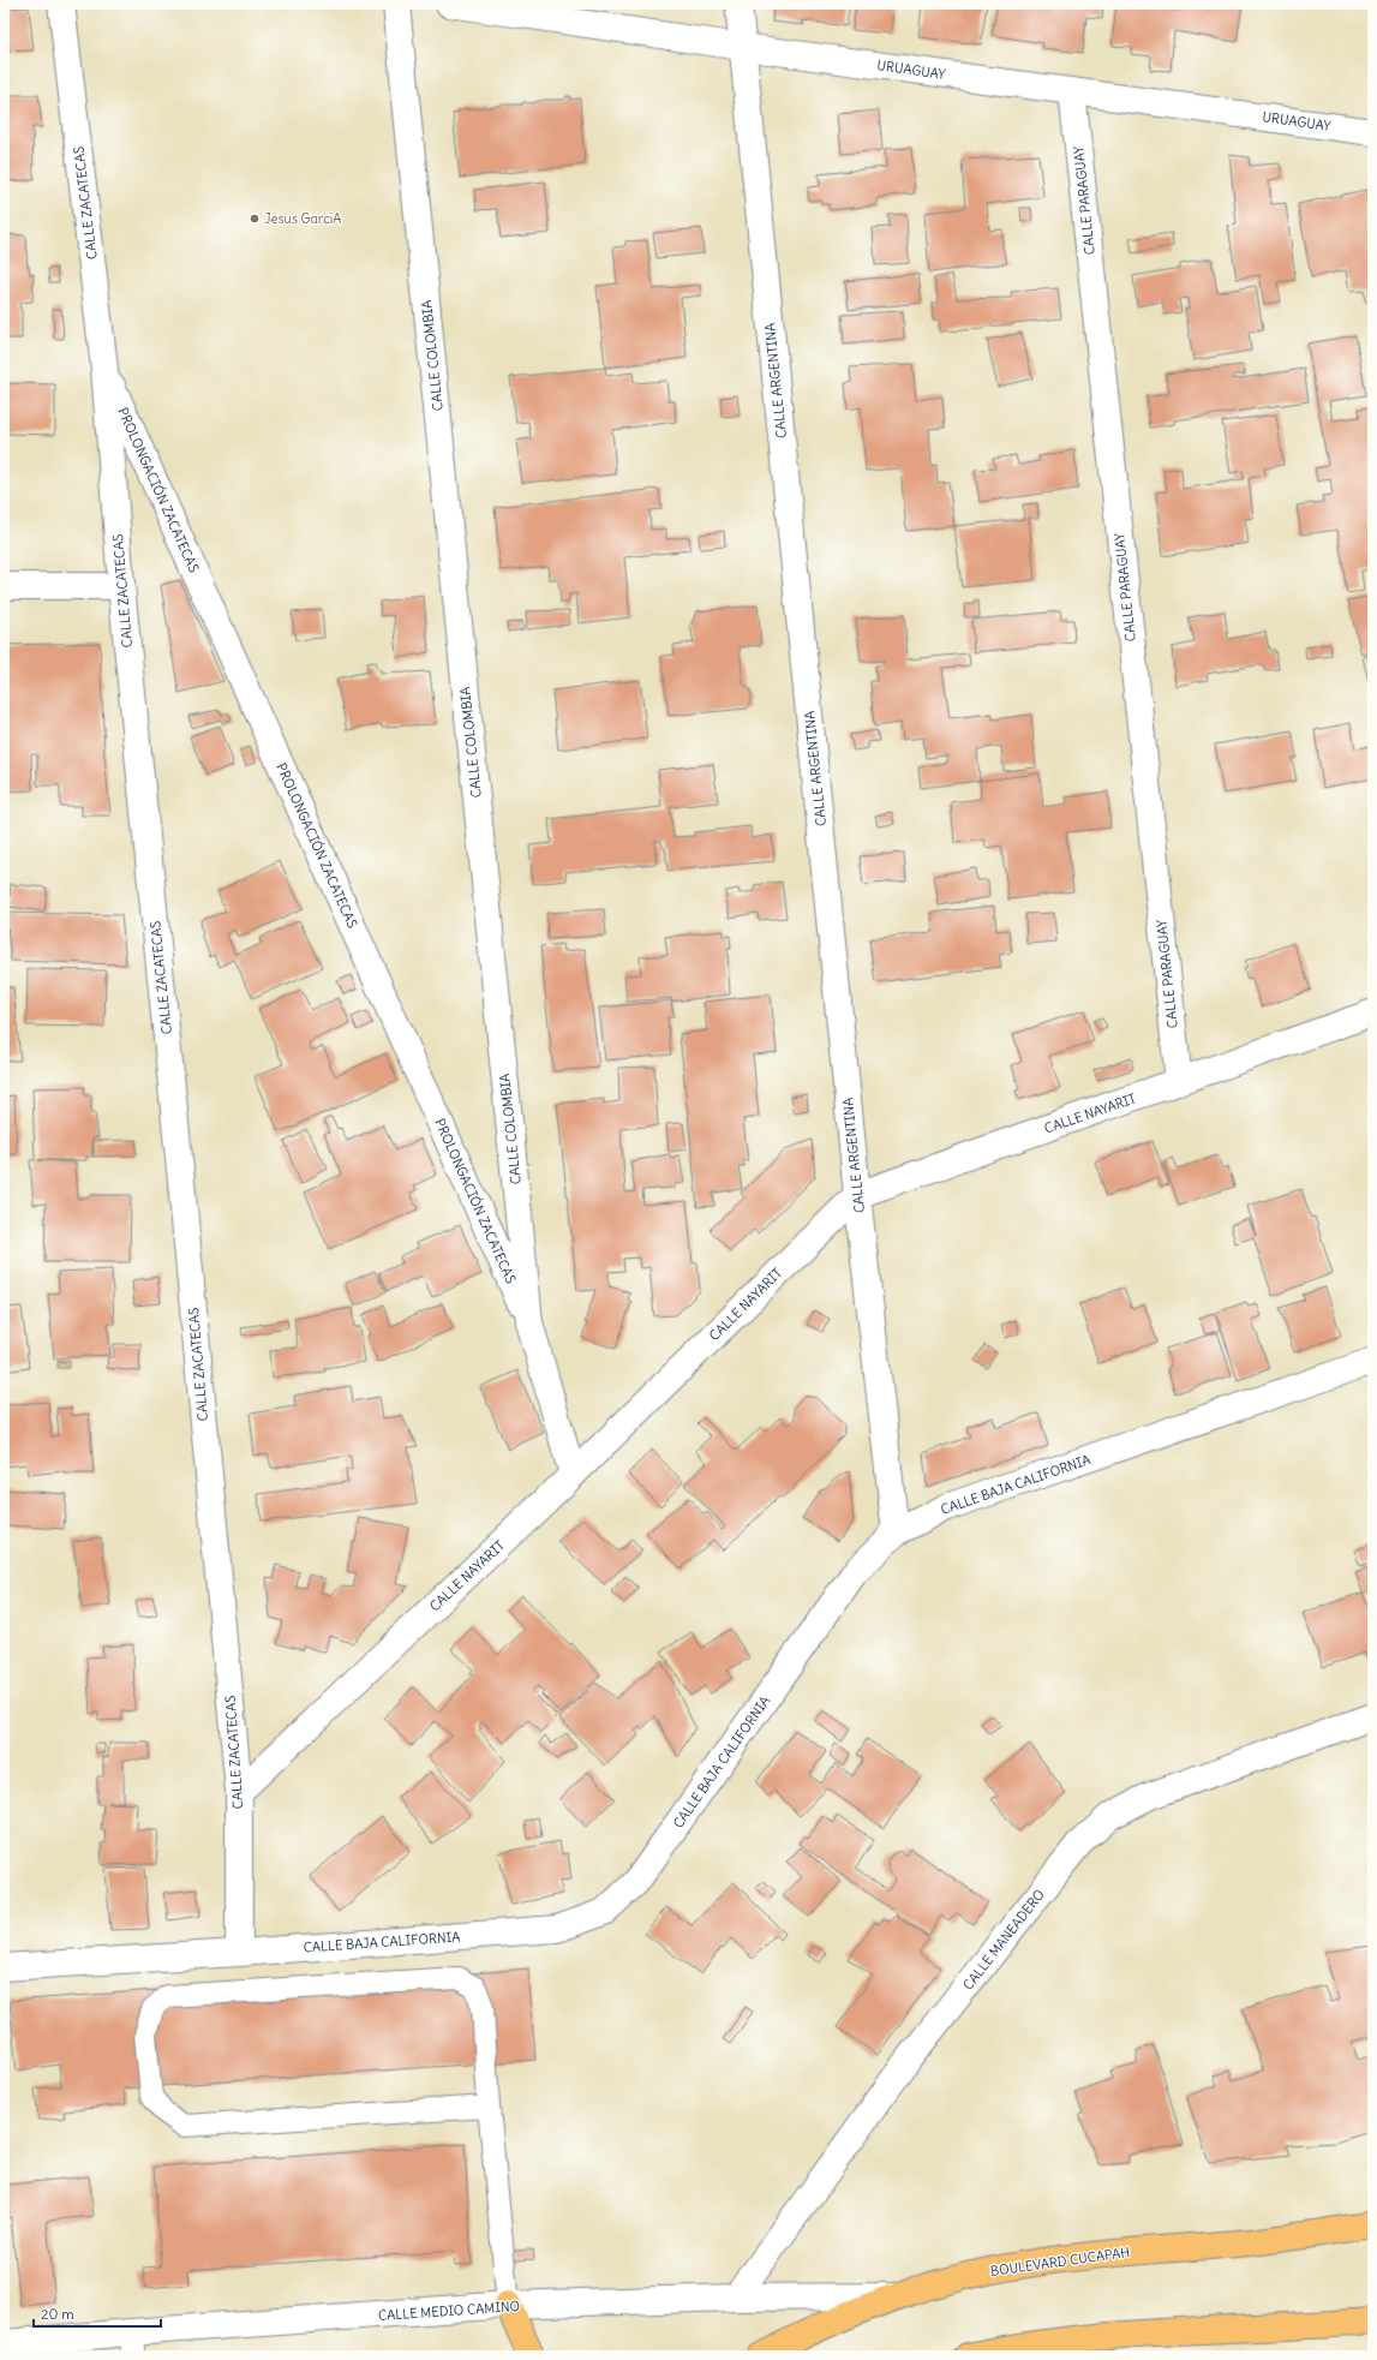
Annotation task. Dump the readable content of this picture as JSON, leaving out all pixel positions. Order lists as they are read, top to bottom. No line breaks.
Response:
{"streets":{"main road":["BOULEVARD CUCAPAH"],"street":["URUAGUAY","CALLE PARAGUAY","CALLE ZACATECAS","CALLE COLOMBIA","CALLE ARGENTINA","PROLONGACIÓN ZACATECAS","CALLE NAYARIT","CALLE BAJA CALIFORNIA","CALLE MANEADERO","CALLE MEDIO CAMINO"]},"crossings":[["URUAGUAY","CALLE PARAGUAY"],["URUAGUAY","CALLE ARGENTINA"],["CALLE PARAGUAY","CALLE NAYARIT"],["CALLE ZACATECAS","PROLONGACIÓN ZACATECAS"],["CALLE ZACATECAS","CALLE NAYARIT"],["CALLE ZACATECAS","CALLE BAJA CALIFORNIA"],["CALLE COLOMBIA","PROLONGACIÓN ZACATECAS"],["CALLE COLOMBIA","CALLE NAYARIT"],["CALLE ARGENTINA","CALLE NAYARIT"],["CALLE ARGENTINA","CALLE BAJA CALIFORNIA"],["CALLE MANEADERO","CALLE MEDIO CAMINO"],["BOULEVARD CUCAPAH","CALLE MEDIO CAMINO"]],"places":["Jesus GarciA"],"scale_bar":"20 m"}
